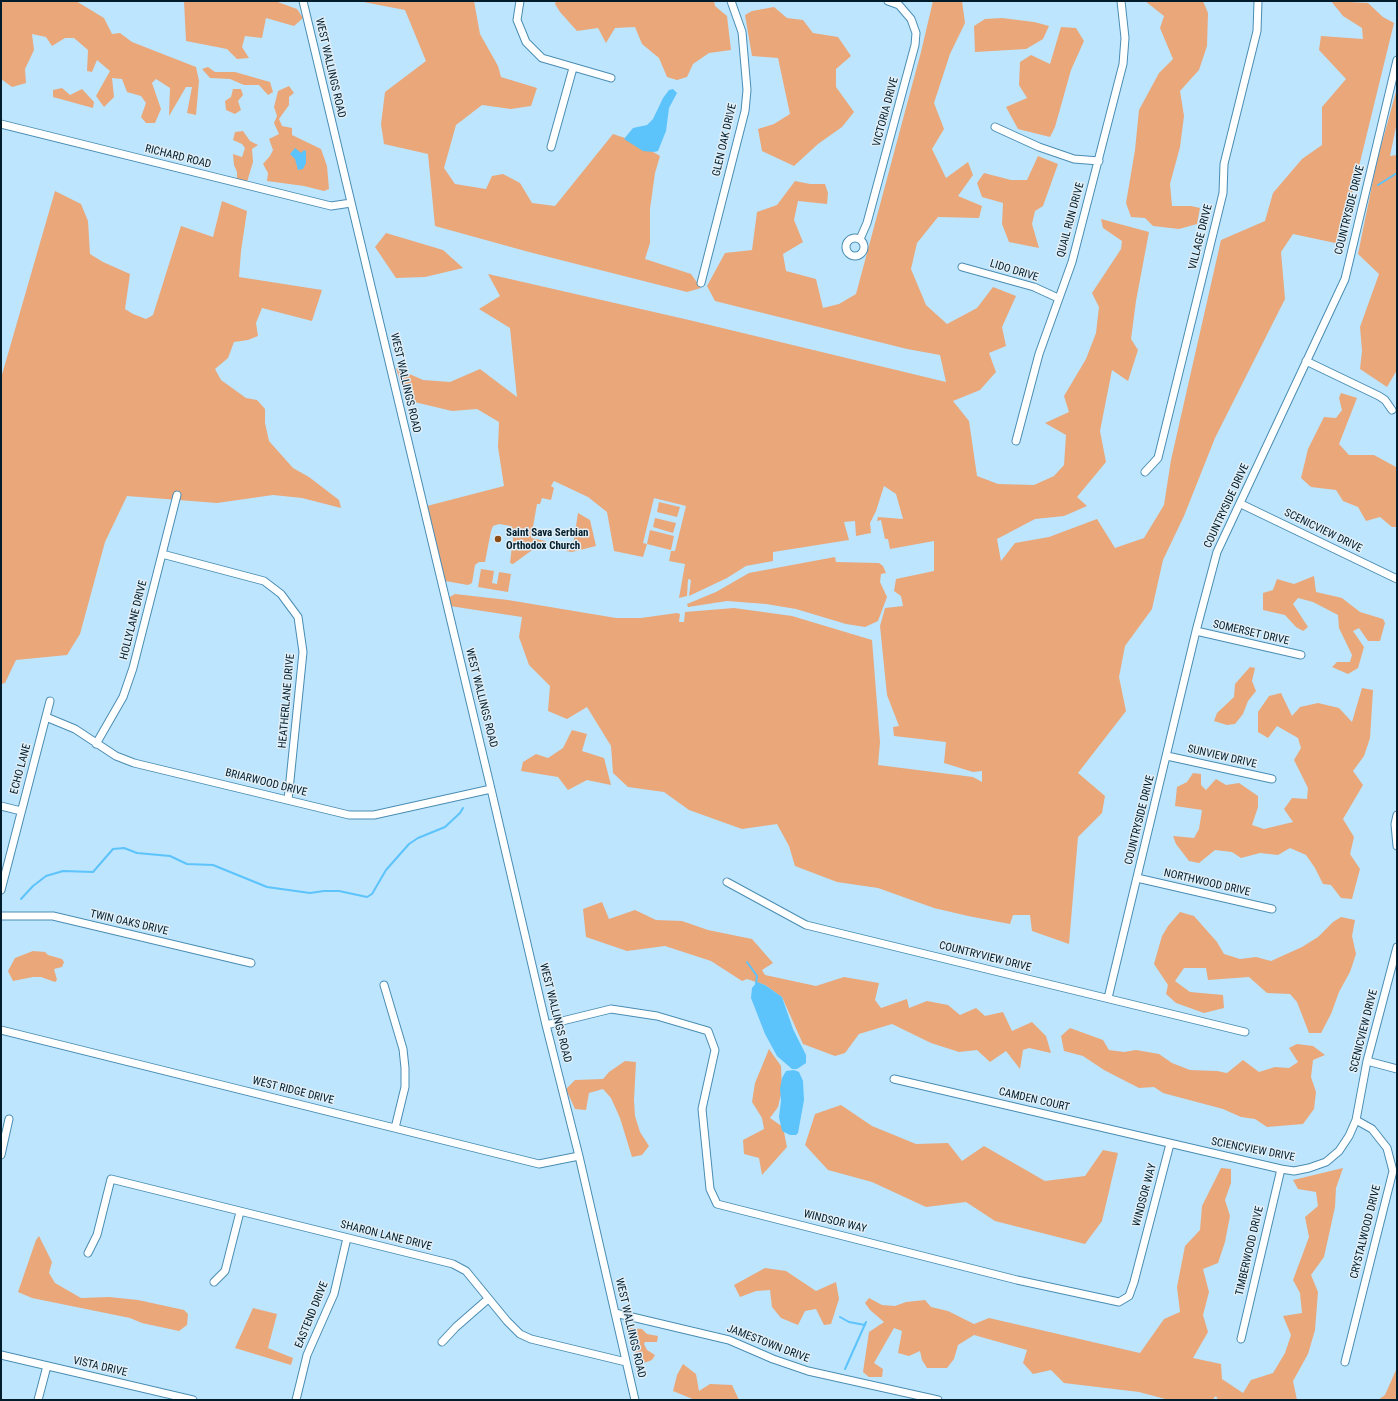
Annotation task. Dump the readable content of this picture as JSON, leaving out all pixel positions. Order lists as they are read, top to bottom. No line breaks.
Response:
{"streets":{"street":["WEST WALLINGS ROAD","VICTORIA DRIVE","GLEN OAK DRIVE","RICHARD ROAD","COUNTRYSIDE DRIVE","QUAIL RUN DRIVE","VILLAGE DRIVE","LIDO DRIVE","SCENICVIEW DRIVE","HOLLYLANE DRIVE","SOMERSET DRIVE","HEATHERLANE DRIVE","SUNVIEW DRIVE","ECHO LANE","BRIARWOOD DRIVE","NORTHWOOD DRIVE","TWIN OAKS DRIVE","COUNTRYVIEW DRIVE","WEST RIDGE DRIVE","CAMDEN COURT","SCIENCVIEW DRIVE","WINDSOR WAY","CRYSTALWOOD DRIVE","SHARON LANE DRIVE","TIMBERWOOD DRIVE","EASTEND DRIVE","JAMESTOWN DRIVE","VISTA DRIVE"]},"crossings":[["WEST WALLINGS ROAD","RICHARD ROAD"],["WEST WALLINGS ROAD","BRIARWOOD DRIVE"],["WEST WALLINGS ROAD","WEST RIDGE DRIVE"],["WEST WALLINGS ROAD","WINDSOR WAY"],["WEST WALLINGS ROAD","SHARON LANE DRIVE"],["WEST WALLINGS ROAD","JAMESTOWN DRIVE"],["COUNTRYSIDE DRIVE","SCENICVIEW DRIVE"],["COUNTRYSIDE DRIVE","SOMERSET DRIVE"],["COUNTRYSIDE DRIVE","SUNVIEW DRIVE"],["COUNTRYSIDE DRIVE","NORTHWOOD DRIVE"],["COUNTRYSIDE DRIVE","COUNTRYVIEW DRIVE"],["QUAIL RUN DRIVE","LIDO DRIVE"],["SCENICVIEW DRIVE","SCIENCVIEW DRIVE"],["SCENICVIEW DRIVE","CRYSTALWOOD DRIVE"],["HOLLYLANE DRIVE","HEATHERLANE DRIVE"],["HOLLYLANE DRIVE","BRIARWOOD DRIVE"],["HEATHERLANE DRIVE","BRIARWOOD DRIVE"],["ECHO LANE","BRIARWOOD DRIVE"],["CAMDEN COURT","SCIENCVIEW DRIVE"],["CAMDEN COURT","WINDSOR WAY"],["SCIENCVIEW DRIVE","WINDSOR WAY"],["SCIENCVIEW DRIVE","CRYSTALWOOD DRIVE"],["SCIENCVIEW DRIVE","TIMBERWOOD DRIVE"],["SHARON LANE DRIVE","EASTEND DRIVE"]],"places":["Saint Sava Serbian Orthodox Church"]}
